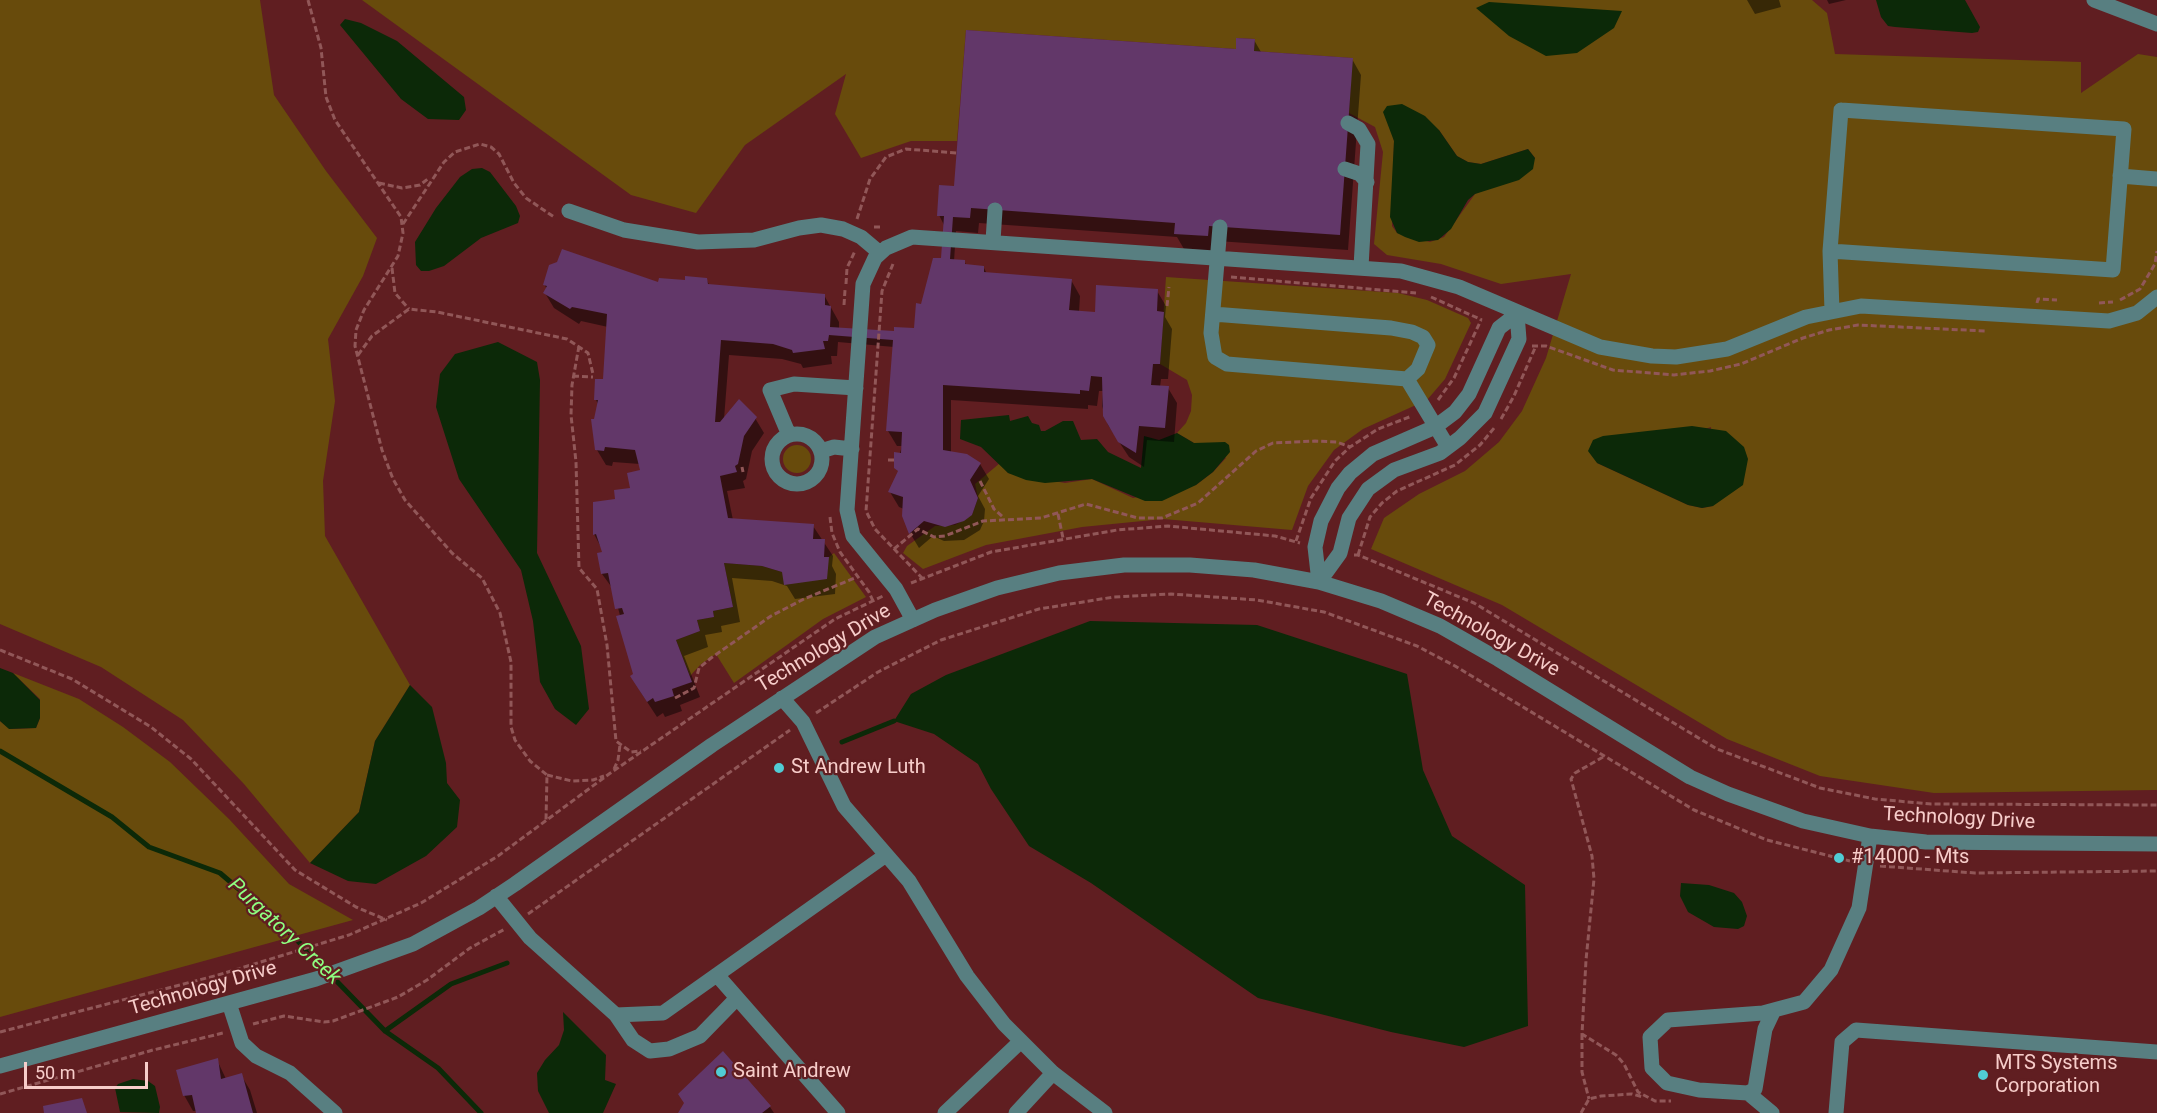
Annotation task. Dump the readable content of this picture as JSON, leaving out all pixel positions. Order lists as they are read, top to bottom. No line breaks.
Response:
{"streets":{"street":["Technology Drive"]},"water":["Purgatory Creek"],"places":["St Andrew Luth","#14000 - Mts","Saint Andrew","MTS Systems Corporation"],"scale_bar":"50 m"}
